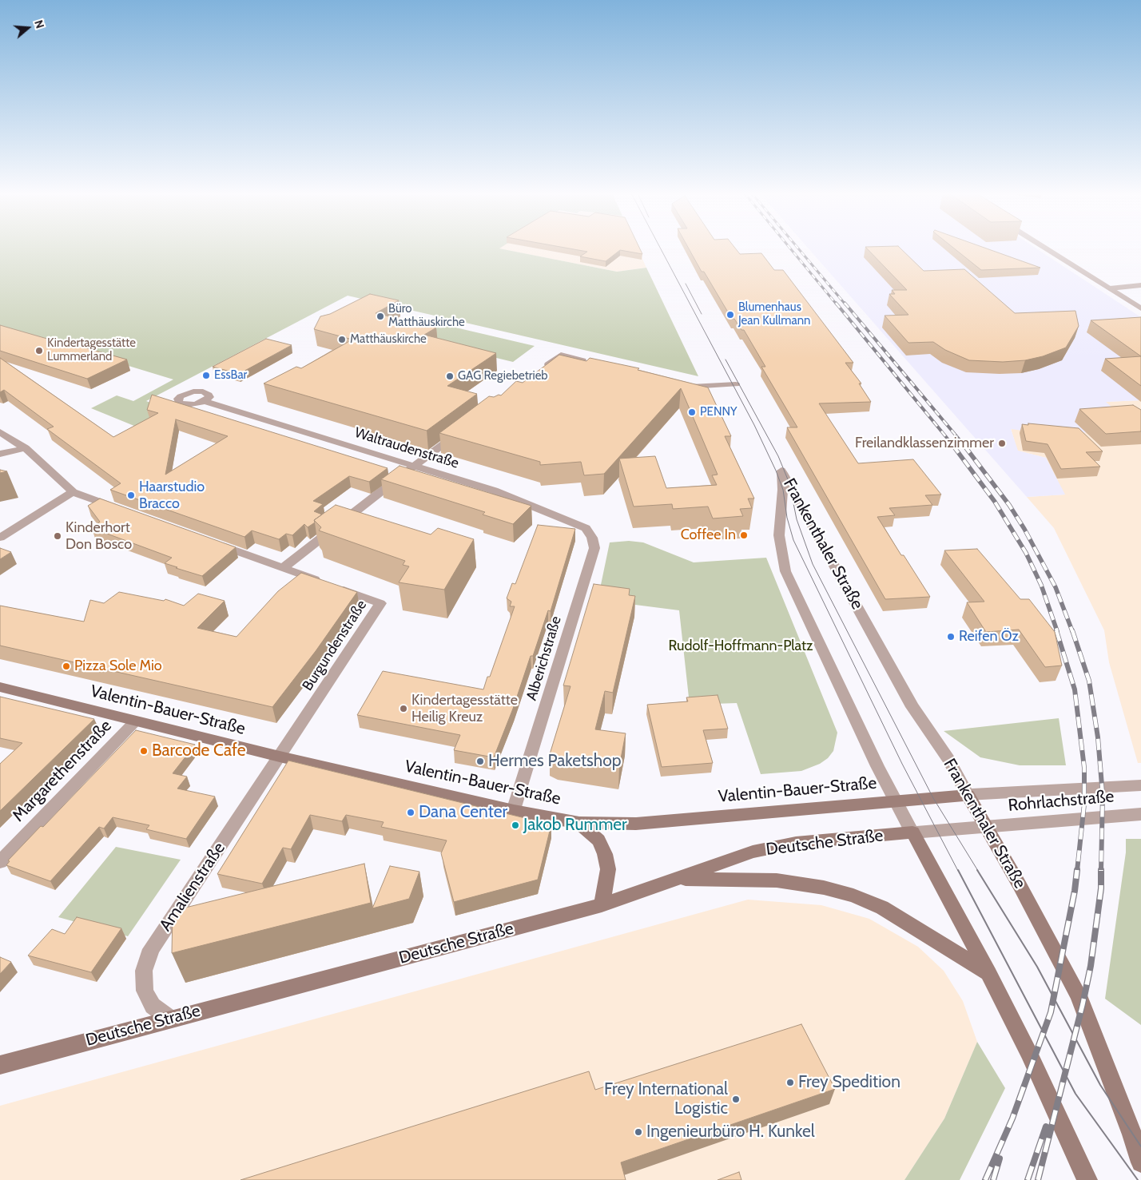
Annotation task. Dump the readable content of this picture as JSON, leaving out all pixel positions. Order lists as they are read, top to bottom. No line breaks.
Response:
{"streets":{"main road":["Frankenthaler Straße","Valentin-Bauer-Straße","Deutsche Straße"],"street":["Waltraudenstraße","Burgundenstraße","Alberichstraße","Margarethenstraße","Rohrlachstraße","Amalienstraße"]},"crossings":[["Waltraudenstraße","Alberichstraße"],["Frankenthaler Straße","Valentin-Bauer-Straße"],["Frankenthaler Straße","Rohrlachstraße"],["Frankenthaler Straße","Deutsche Straße"],["Burgundenstraße","Valentin-Bauer-Straße"],["Burgundenstraße","Amalienstraße"],["Alberichstraße","Valentin-Bauer-Straße"],["Valentin-Bauer-Straße","Margarethenstraße"],["Valentin-Bauer-Straße","Rohrlachstraße"],["Valentin-Bauer-Straße","Amalienstraße"],["Rohrlachstraße","Deutsche Straße"],["Deutsche Straße","Amalienstraße"]],"parks":["Rudolf-Hoffmann-Platz"],"places":["Blumenhaus Jean Kullmann","Büro Matthäuskirche","Matthäuskirche","Kindertagesstätte Lummerland","EssBar","GAG Regiebetrieb","PENNY","Freilandklassenzimmer","Haarstudio Bracco","Coffee In","Kinderhort Don Bosco","Reifen Öz","Pizza Sole Mio","Kindertagesstätte Heilig Kreuz","Barcode Cafe","Hermes Paketshop","Dana Center","Jakob Rummer","Frey Spedition","Frey International Logistic","Ingenieurbüro H. Kunkel"],"north":"right"}
